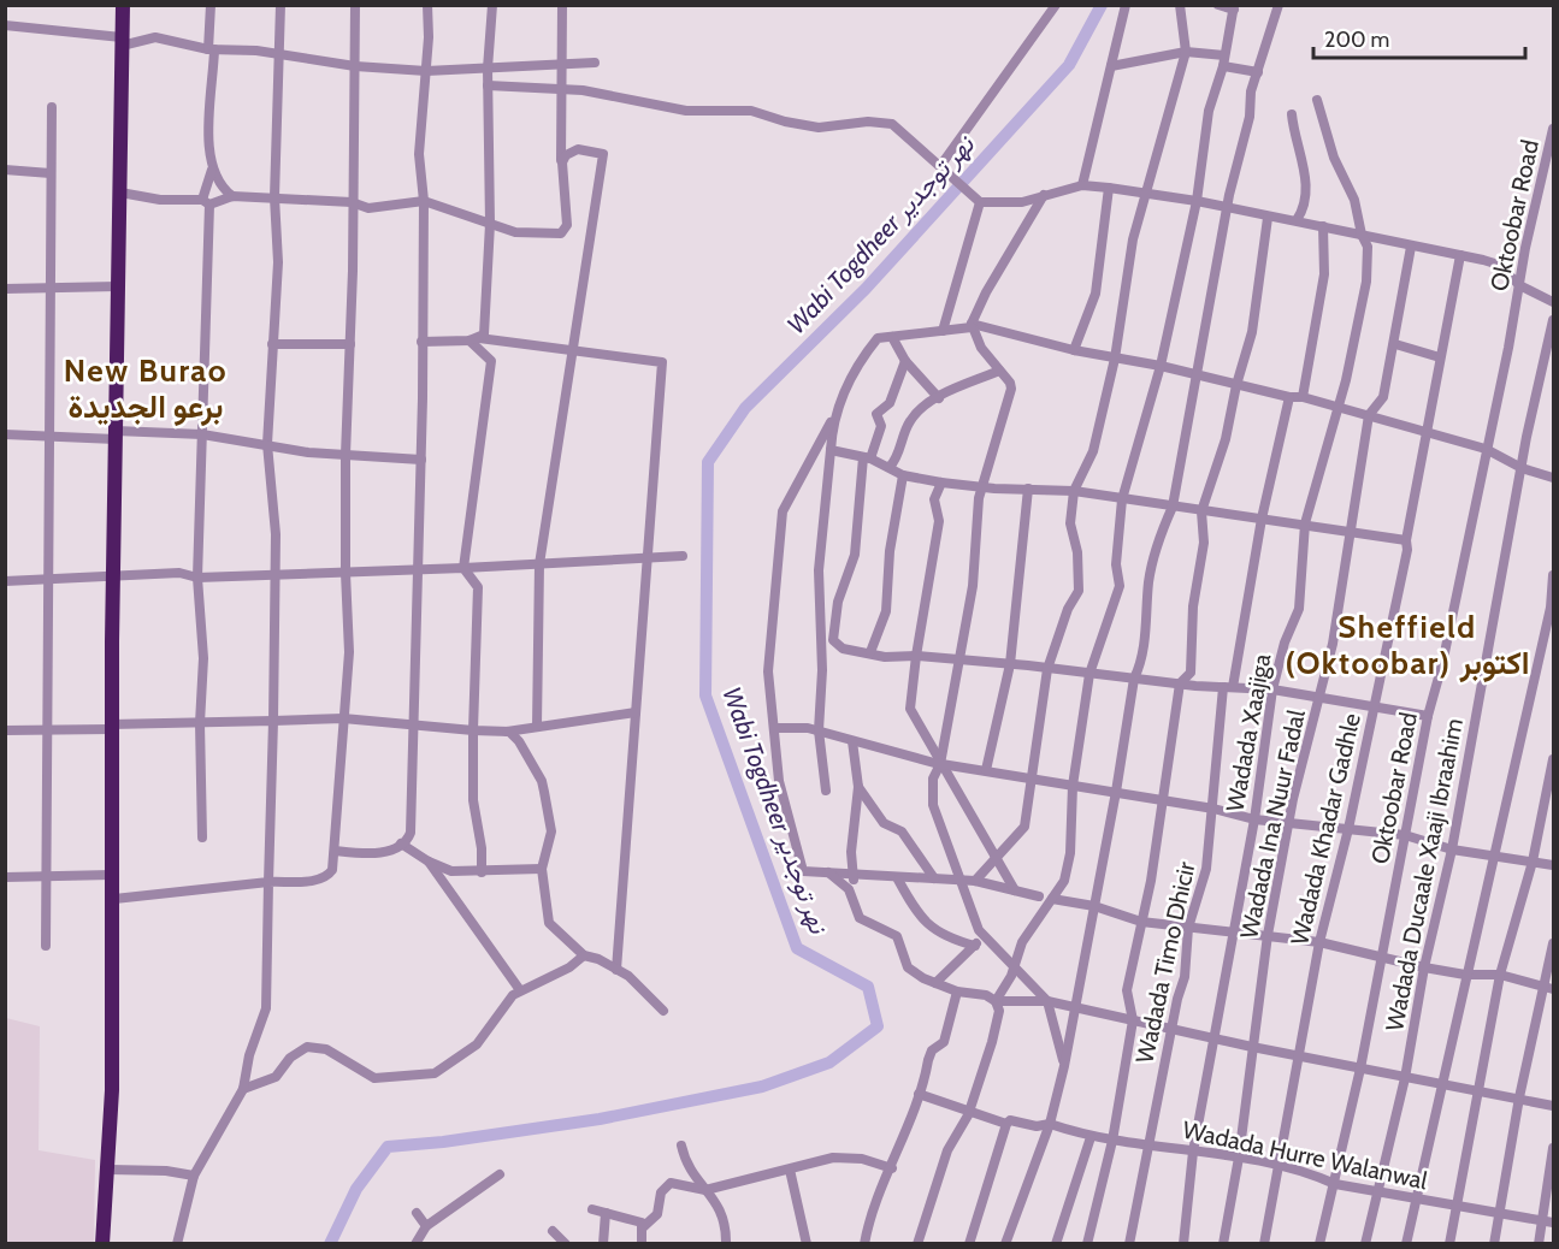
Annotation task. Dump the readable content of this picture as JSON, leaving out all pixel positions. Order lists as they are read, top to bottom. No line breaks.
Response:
{"streets":{"street":["Oktoobar Road","Wadada Xaajiga","Wadada Ina Nuur Fadal","Wadada Khadar Gadhle","Wadada Ducaale Xaaji Ibraahim","Wadada Timo Dhicir","Wadada Hurre Walanwal"]},"crossings":[["Oktoobar Road","Wadada Hurre Walanwal"],["Wadada Xaajiga","Wadada Hurre Walanwal"],["Wadada Ina Nuur Fadal","Wadada Hurre Walanwal"],["Wadada Khadar Gadhle","Wadada Hurre Walanwal"],["Wadada Ducaale Xaaji Ibraahim","Wadada Hurre Walanwal"],["Wadada Timo Dhicir","Wadada Hurre Walanwal"]],"districts":["New Burao برعو الجديدة","Sheffield (Oktoobar) اكتوبر"],"water":["Wabi Togdheer نهر توجدير"],"scale_bar":"200 m"}
